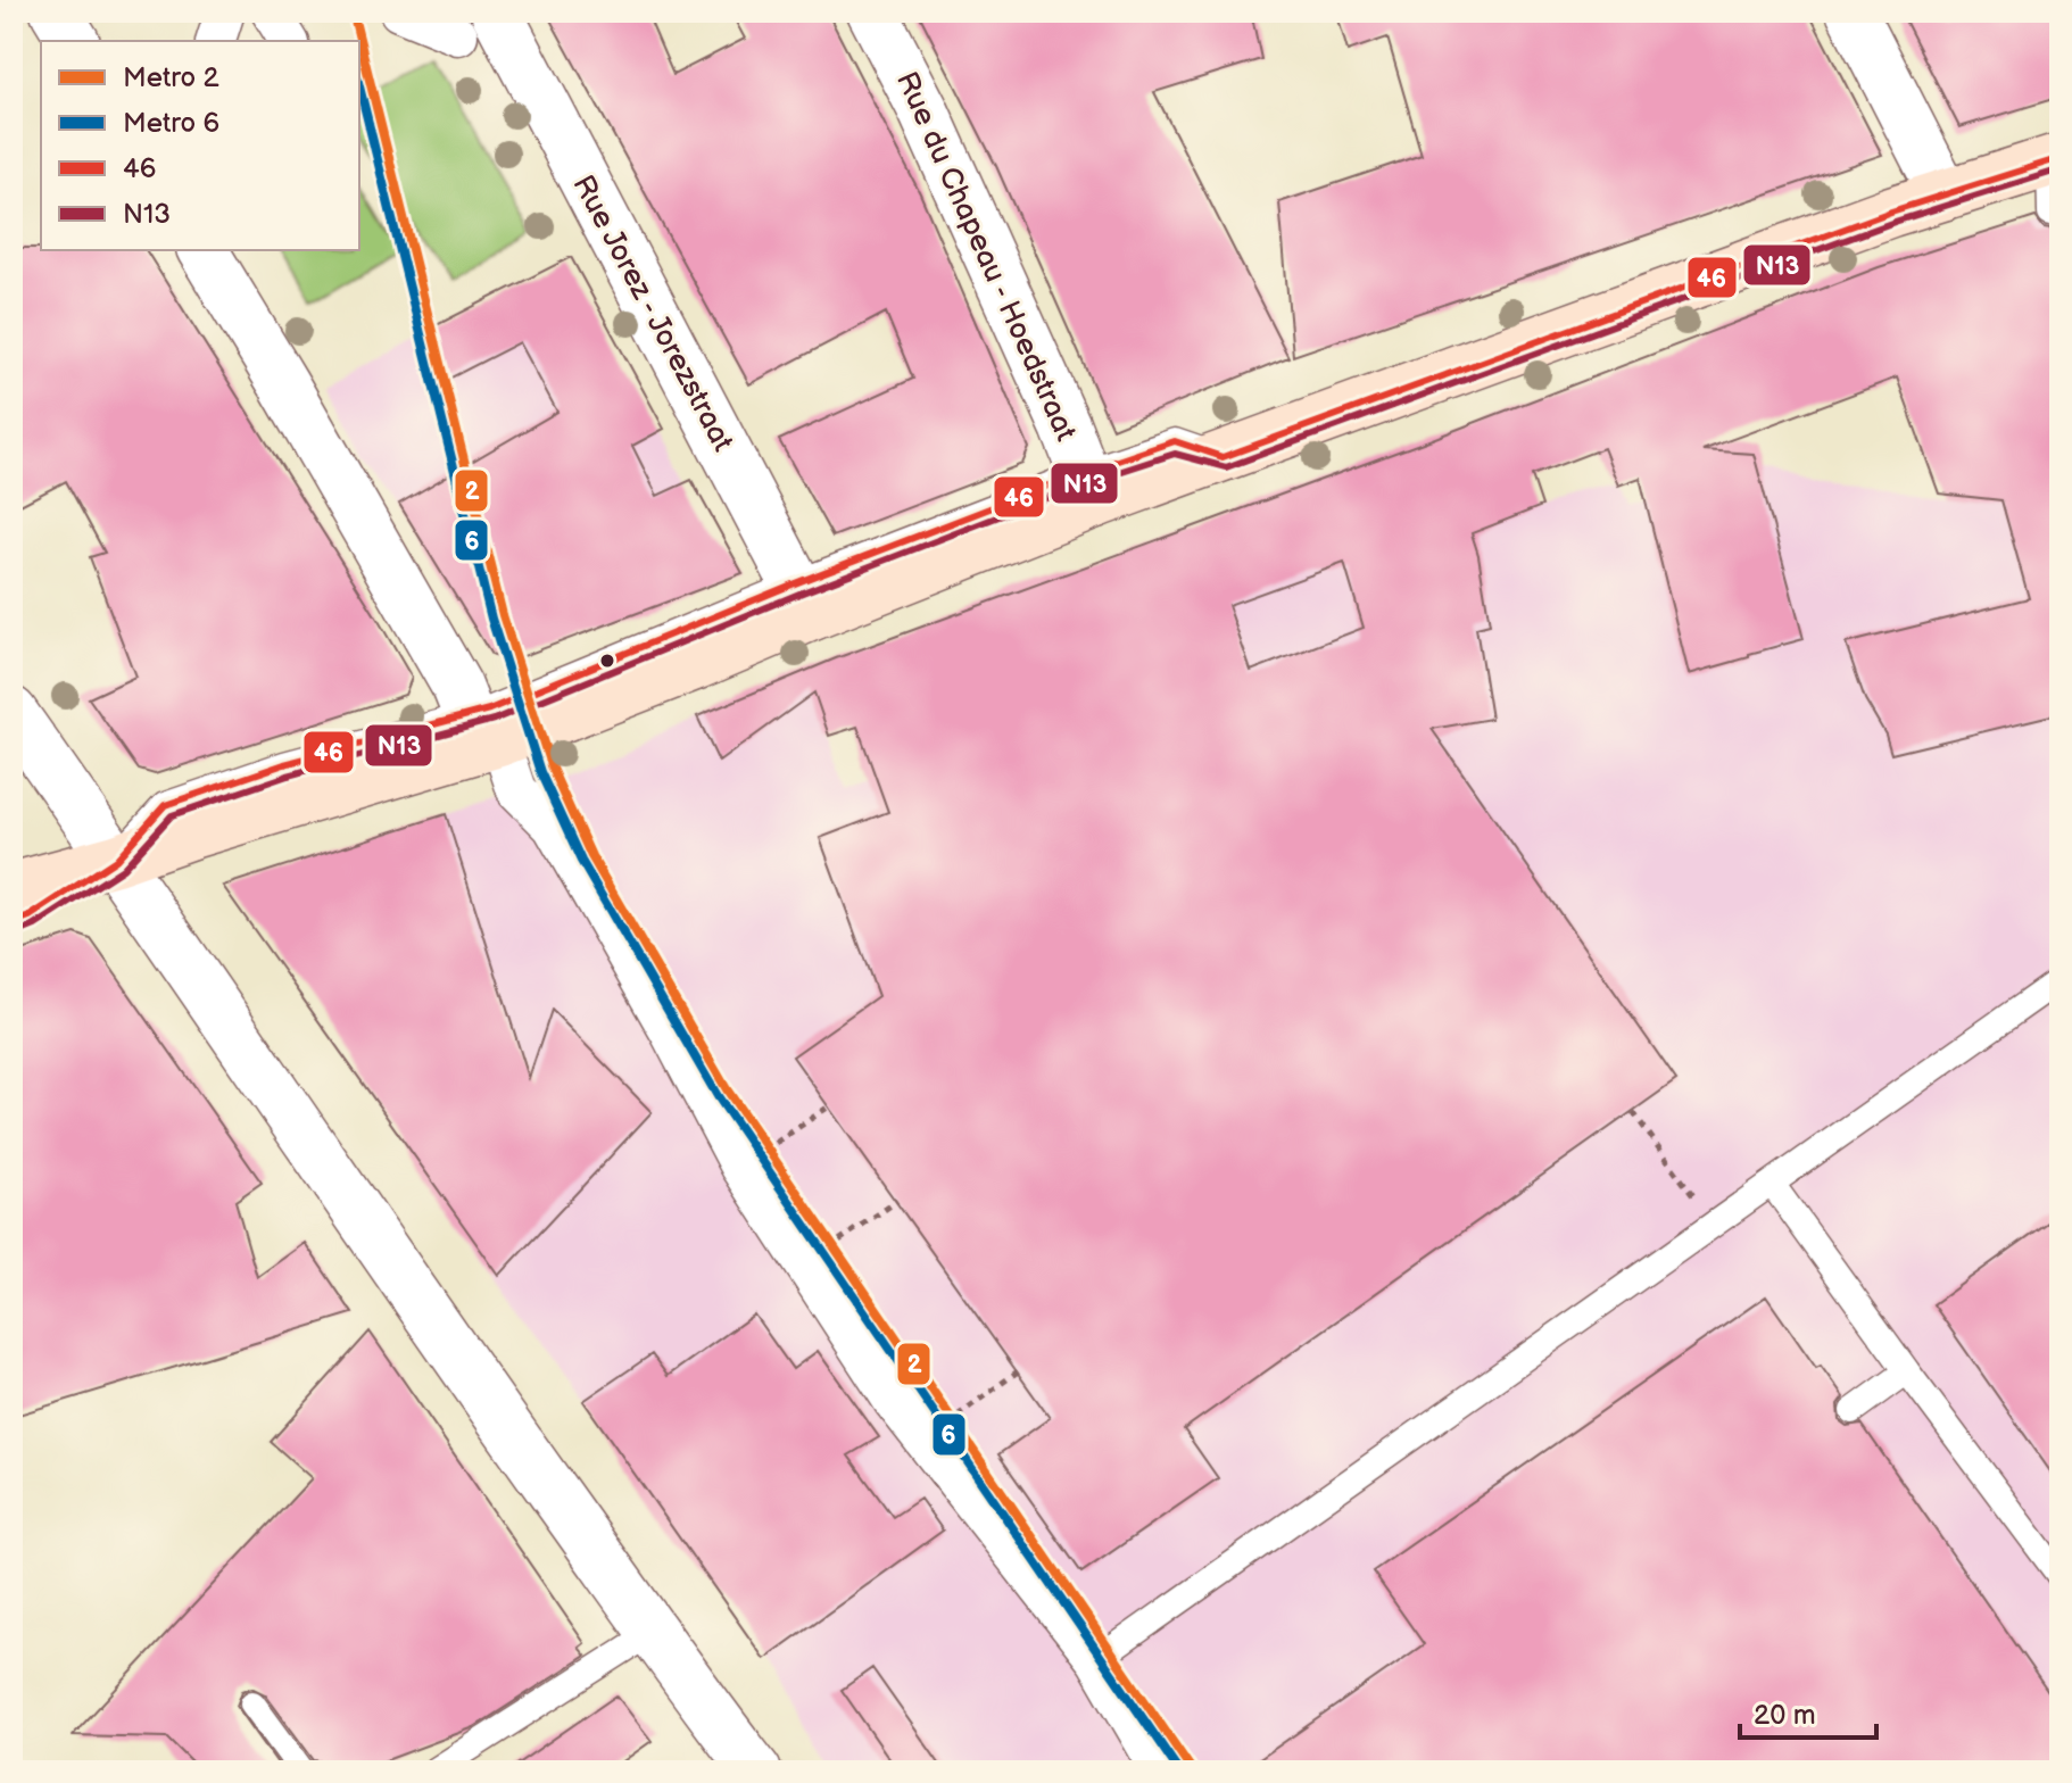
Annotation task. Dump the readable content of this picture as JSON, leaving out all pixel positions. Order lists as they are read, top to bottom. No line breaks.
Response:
{"streets":{"street":["Rue du Chapeau - Hoedstraat","Rue Jorez - Jorezstraat"]},"lines":["metro line 2","metro line 6","transit line 46","transit line N13"],"legend":["Metro 2","Metro 6","46","N13"],"scale_bar":"20 m"}
